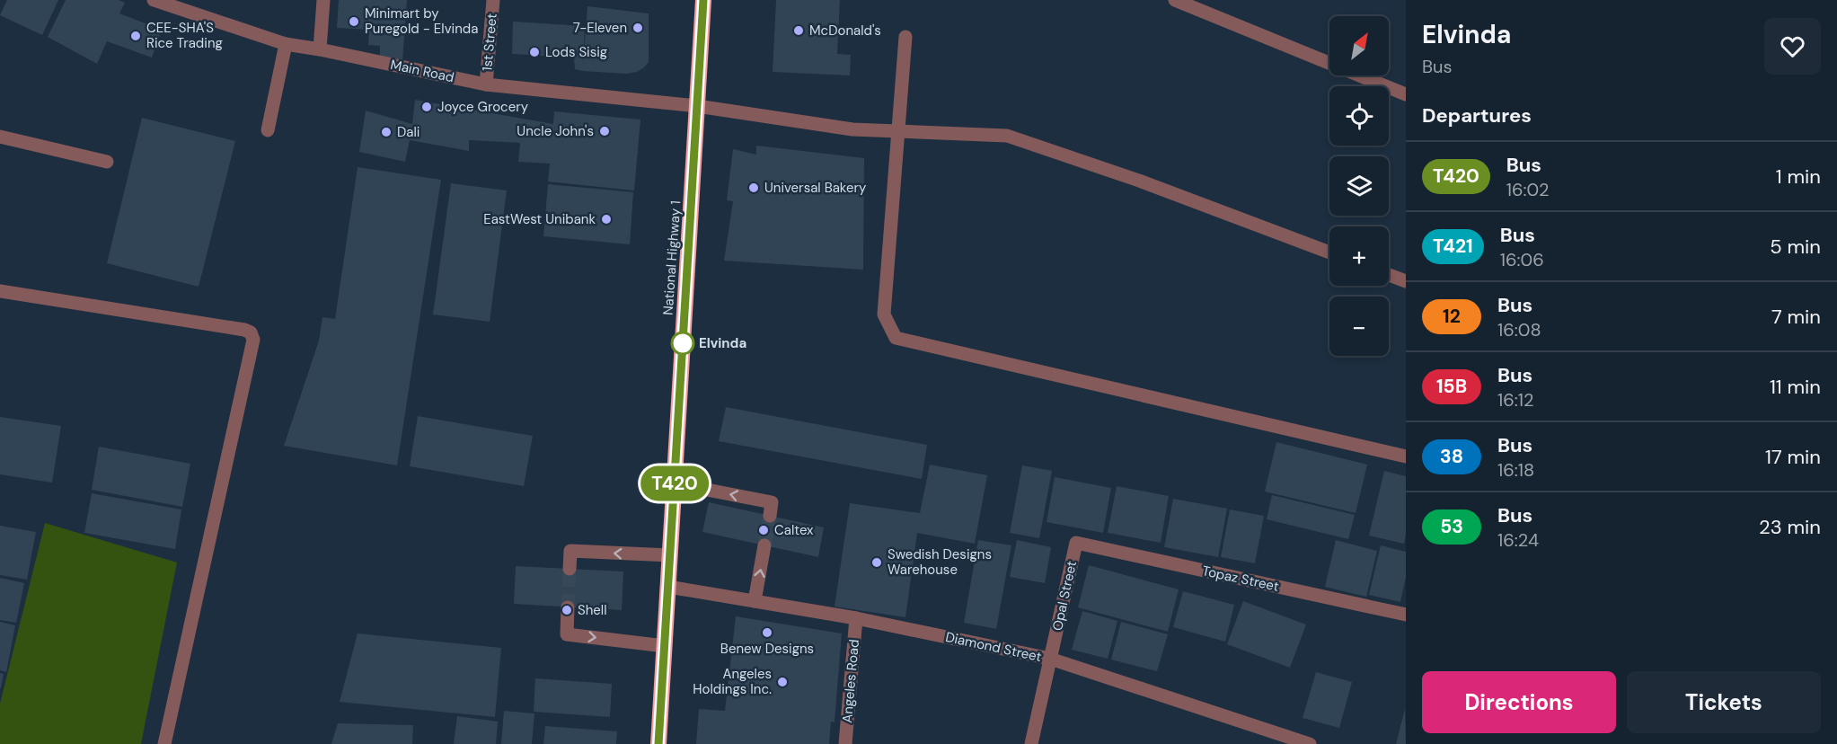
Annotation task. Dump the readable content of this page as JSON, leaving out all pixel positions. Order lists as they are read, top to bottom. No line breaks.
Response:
{"streets":{"highway":["National Highway 1"],"street":["1st Street","Main Road","Topaz Street","Opal Street","Diamond Street","Angeles Road"]},"crossings":[["1st Street","Main Road"],["Main Road","National Highway 1"],["National Highway 1","Diamond Street"],["Topaz Street","Opal Street"],["Opal Street","Diamond Street"],["Diamond Street","Angeles Road"]],"places":["Minimart by Puregold - Elvinda","7-Eleven","McDonald's","CEE-SHA'S Rice Trading","Lods Sisig","Joyce Grocery","Uncle John's","Dali","Universal Bakery","EastWest Unibank","Elvinda","Caltex","Swedish Designs Warehouse","Shell","Benew Designs","Angeles Holdings Inc."],"lines":["bus line T420"],"north":"top right","page":{"on_map":"T420","heading":[["Elvinda","Bus"],"Departures"],"map_buttons":["+","−"],"list":[{"mark":"T420","name":"Bus","note":"16:02","value":"1 min"},{"mark":"T421","name":"Bus","note":"16:06","value":"5 min"},{"mark":"12","name":"Bus","note":"16:08","value":"7 min"},{"mark":"15B","name":"Bus","note":"16:12","value":"11 min"},{"mark":"38","name":"Bus","note":"16:18","value":"17 min"},{"mark":"53","name":"Bus","note":"16:24","value":"23 min"}],"buttons":["Directions","Tickets"]}}
